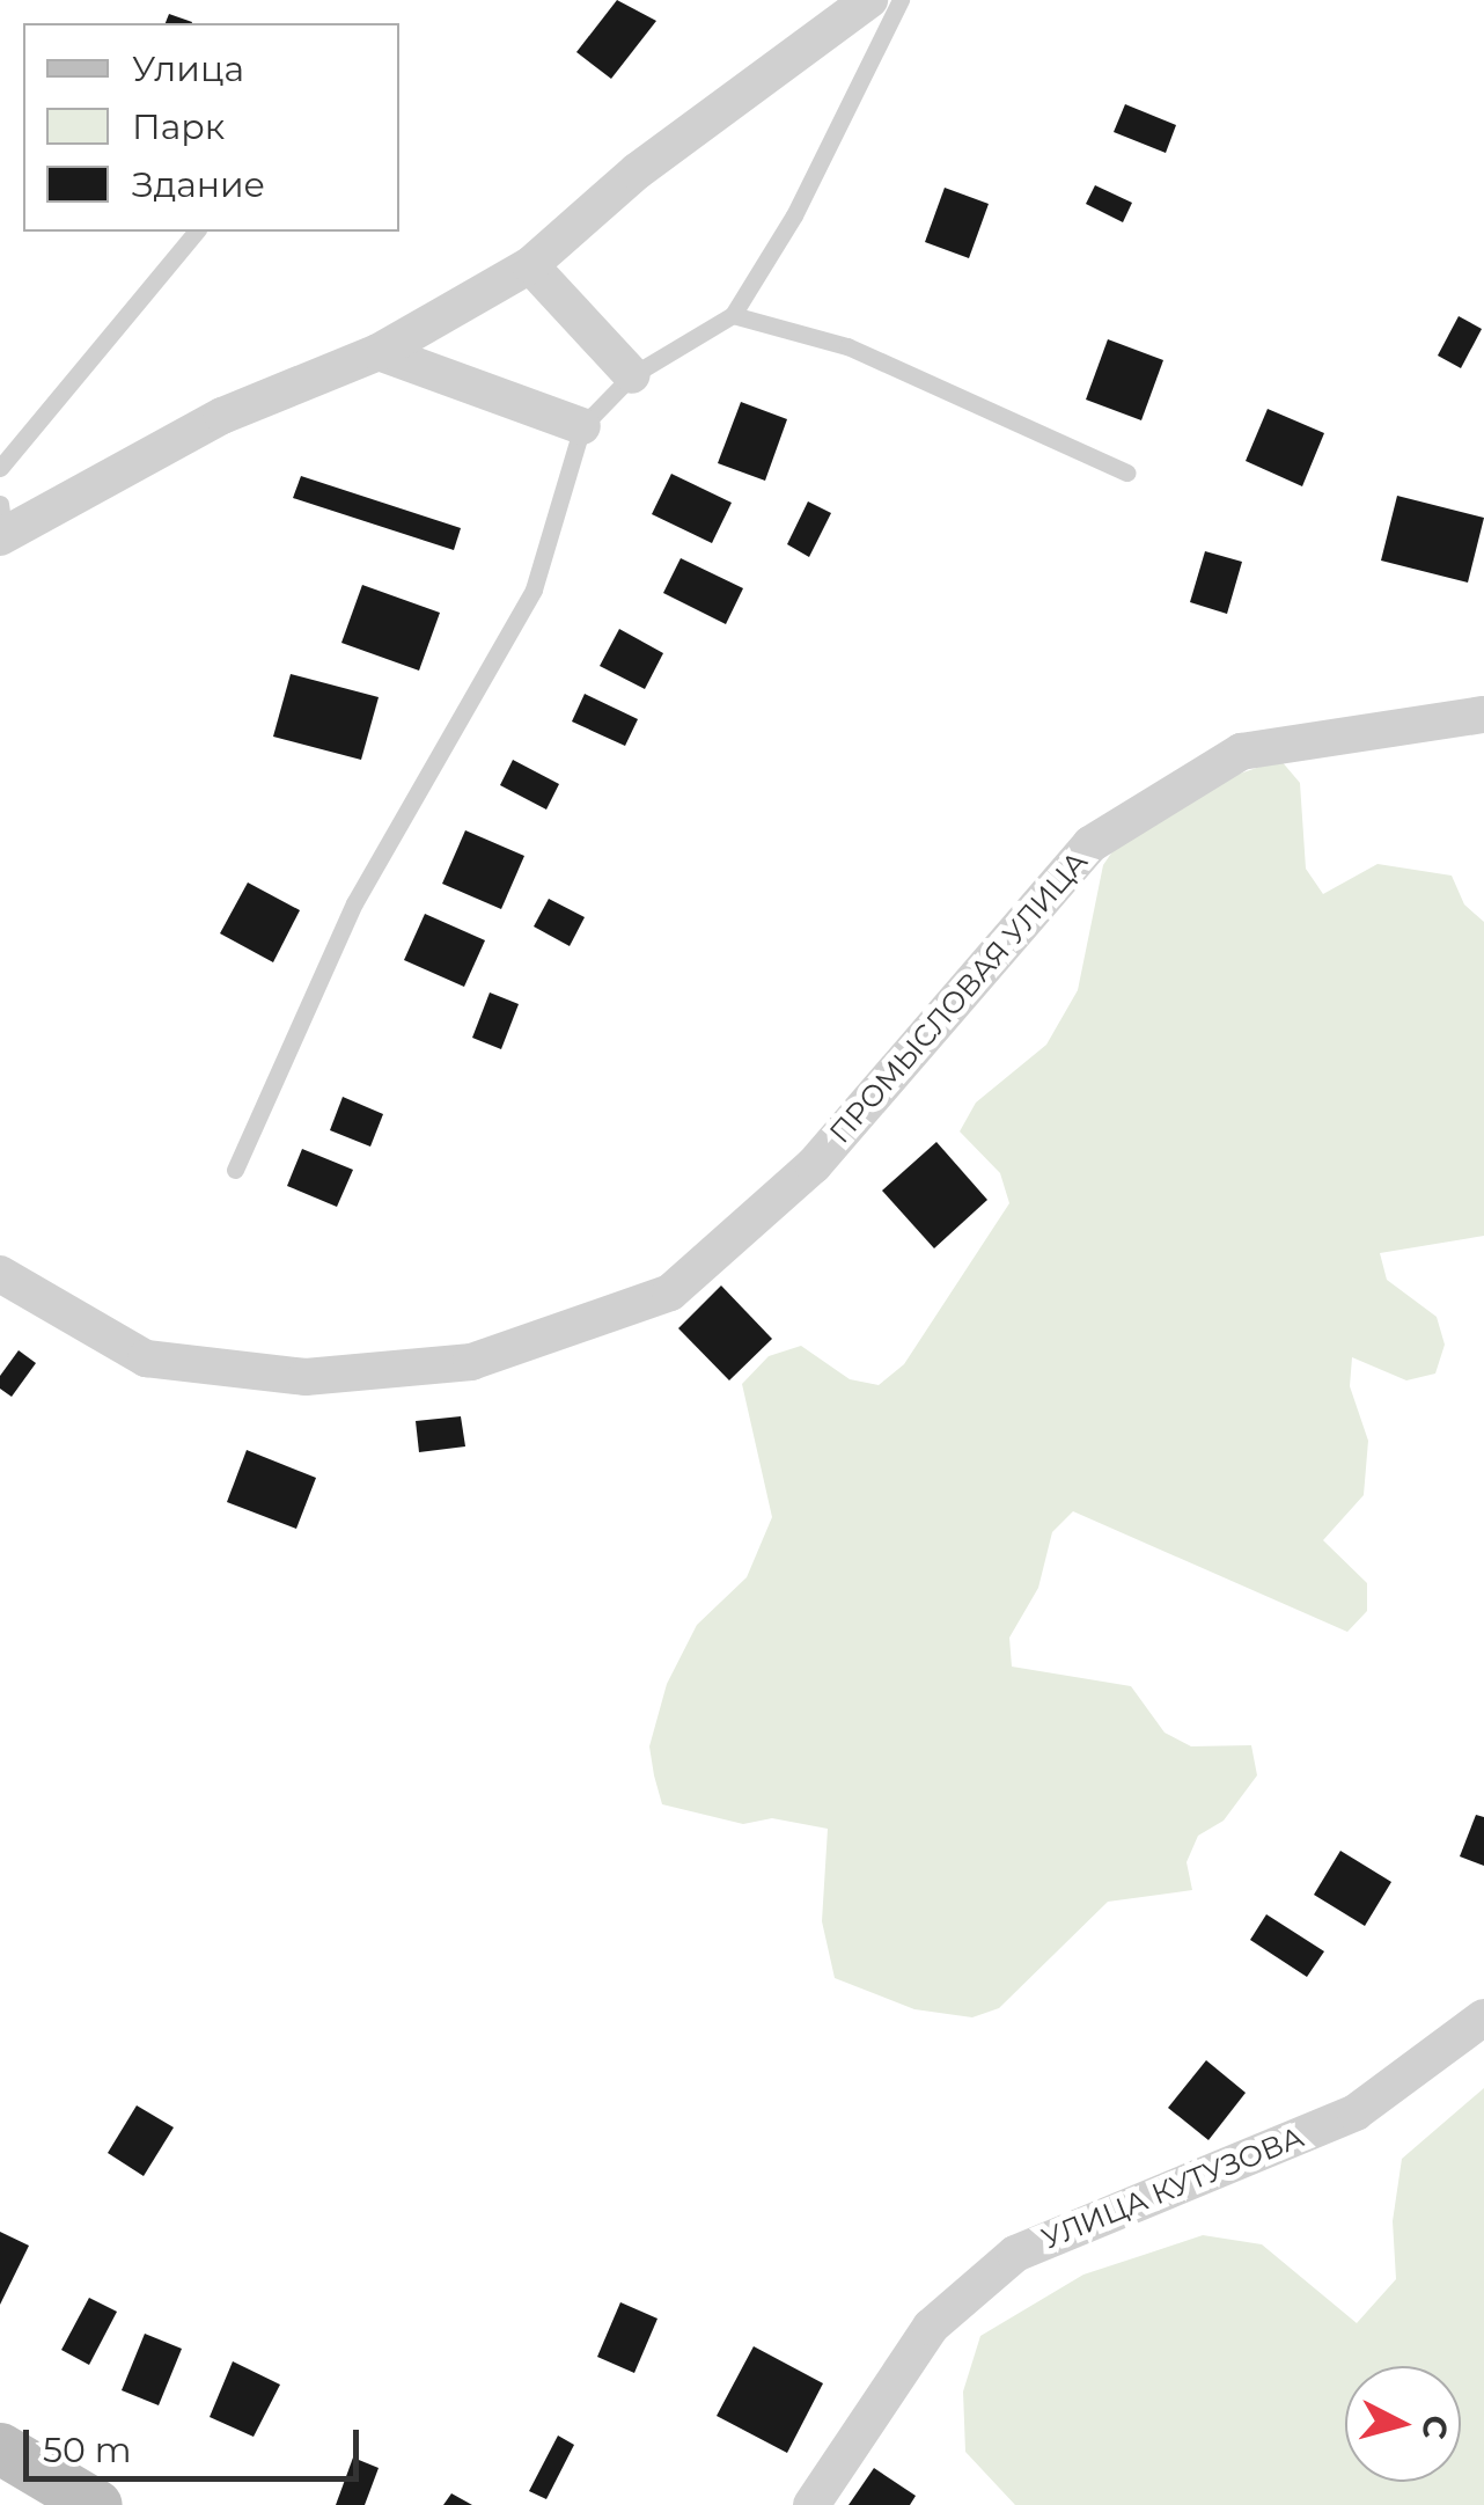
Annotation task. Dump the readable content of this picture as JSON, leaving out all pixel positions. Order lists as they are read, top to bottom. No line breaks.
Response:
{"streets":{"street":["ПРОМЫСЛОВАЯ УЛИЦА","УЛИЦА КУТУЗОВА"]},"legend":["Улица","Парк","Здание"],"scale_bar":"50 m","north":"right"}
